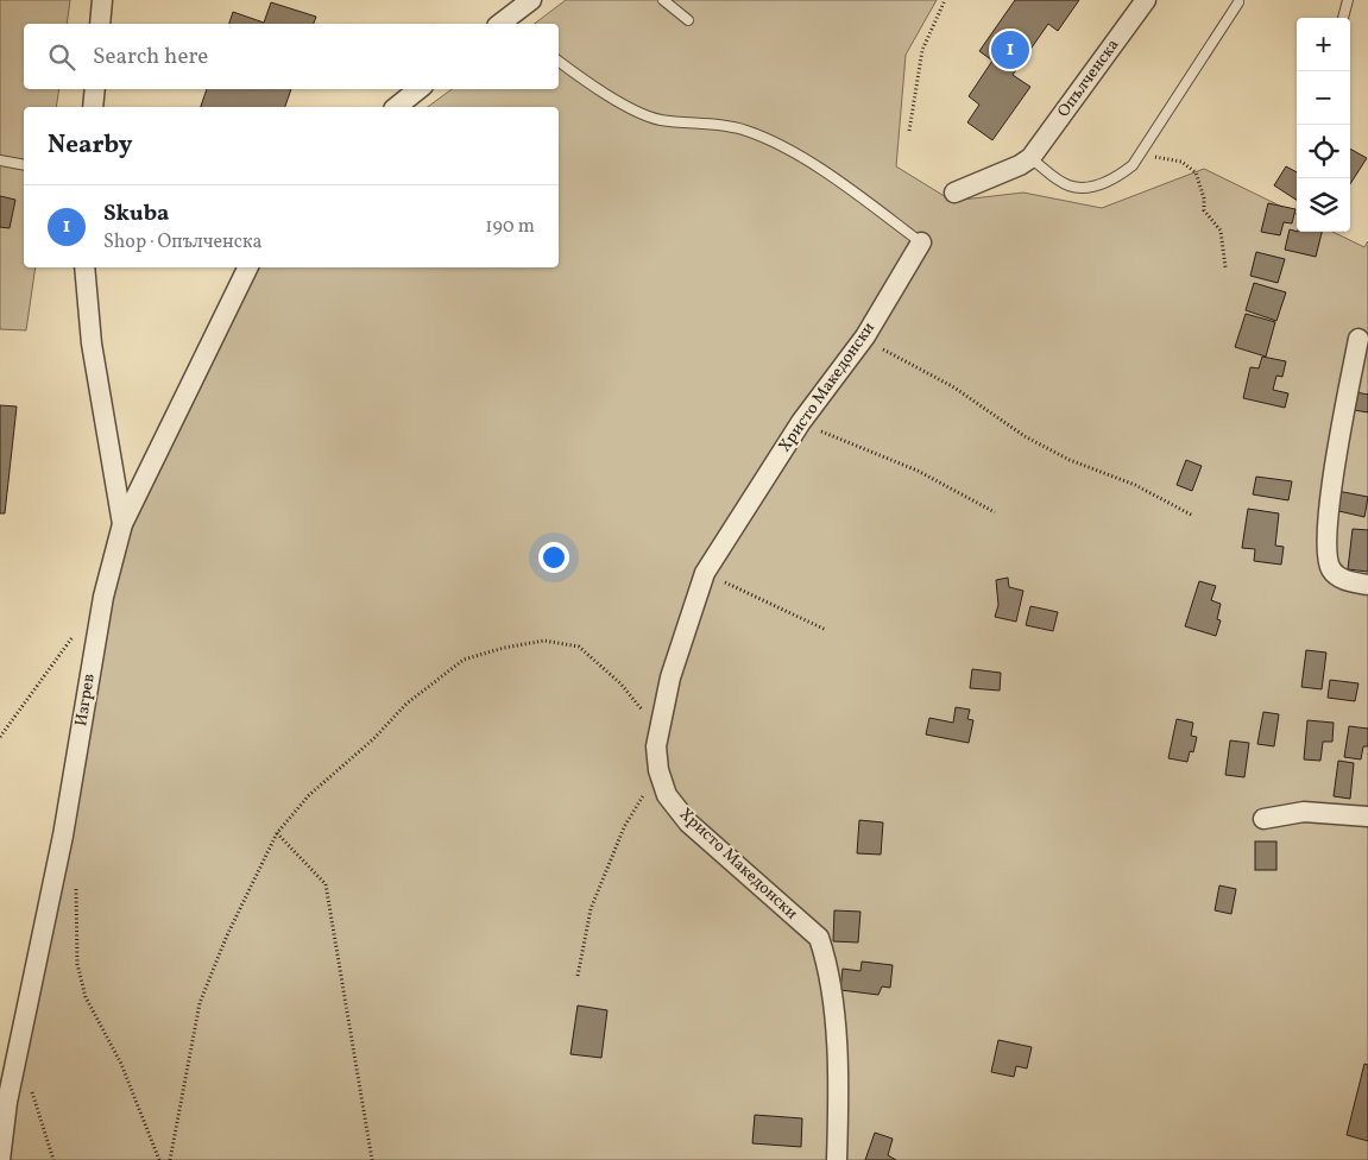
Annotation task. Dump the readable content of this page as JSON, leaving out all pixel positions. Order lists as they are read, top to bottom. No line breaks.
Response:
{"streets":{"street":["Опълченска","Христо Македонски","Изгрев"]},"page":{"map_buttons":["+","−"],"search":"Search here","pins":"1","heading":"Nearby","list":[{"mark":"1","name":"Skuba","note":"Shop · Опълченска","value":"190 m"}]}}
